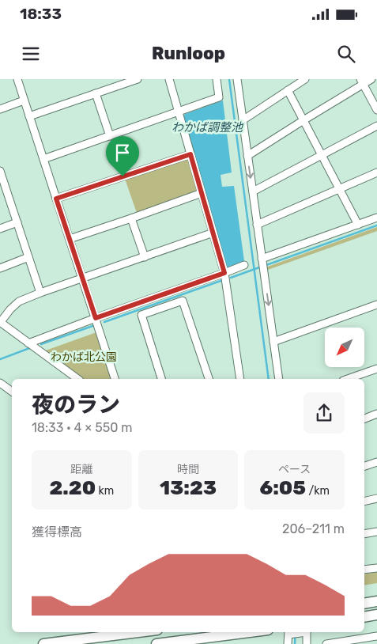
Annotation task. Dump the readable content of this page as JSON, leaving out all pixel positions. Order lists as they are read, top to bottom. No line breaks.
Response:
{"water":["わかば調整池"],"parks":["わかば北公園"],"north":"bottom left","page":{"status":"18:33","header":"Runloop","heading":["夜のラン","18:33 · 4 × 550 m"],"stats":[["距離","2.20 km"],["時間","13:23"],["ペース","6:05 /km"]],"chart":["獲得標高","206–211 m"]}}
